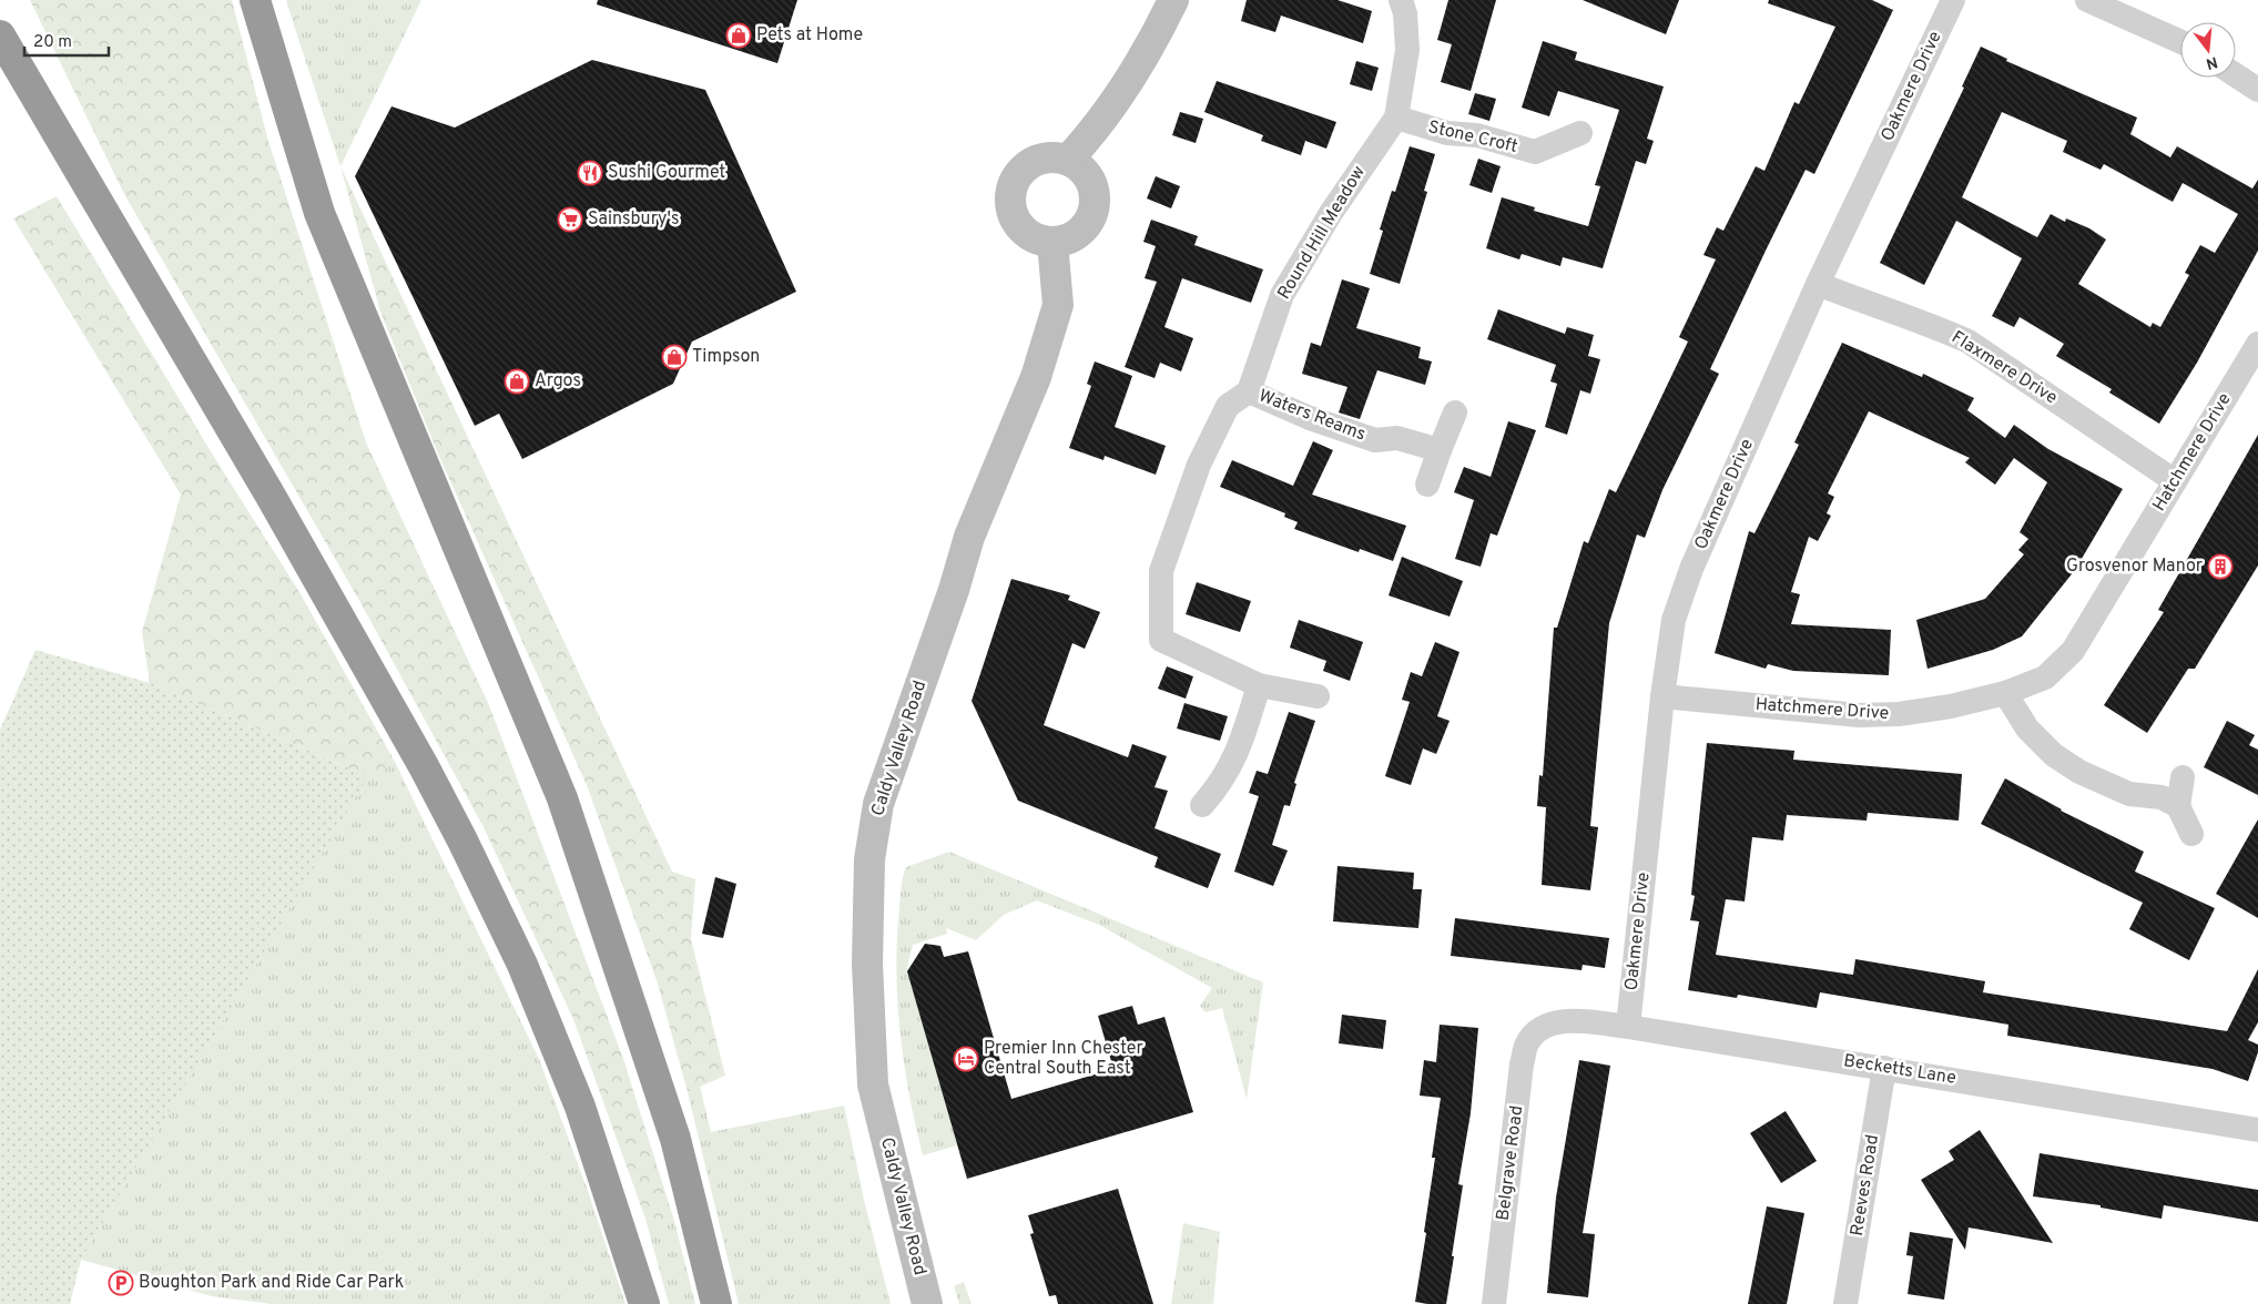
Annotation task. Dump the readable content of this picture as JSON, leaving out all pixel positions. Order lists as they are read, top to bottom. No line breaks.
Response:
{"streets":{"street":["Oakmere Drive","Stone Croft","Round Hill Meadow","Flaxmere Drive","Waters Reams","Hatchmere Drive","Caldy Valley Road","Becketts Lane","Belgrave Road","Reeves Road"]},"crossings":[["Oakmere Drive","Flaxmere Drive"],["Oakmere Drive","Hatchmere Drive"],["Oakmere Drive","Becketts Lane"],["Stone Croft","Round Hill Meadow"],["Round Hill Meadow","Waters Reams"],["Flaxmere Drive","Hatchmere Drive"],["Becketts Lane","Belgrave Road"],["Becketts Lane","Reeves Road"]],"places":{"shop":["Pets at Home","Timpson","Argos"],"restaurant":["Sushi Gourmet"],"supermarket":["Sainsbury's"],"building":["Grosvenor Manor"],"hotel":["Premier Inn Chester Central South East"],"parking":["Boughton Park and Ride Car Park"]},"scale_bar":"20 m","north":"bottom"}
